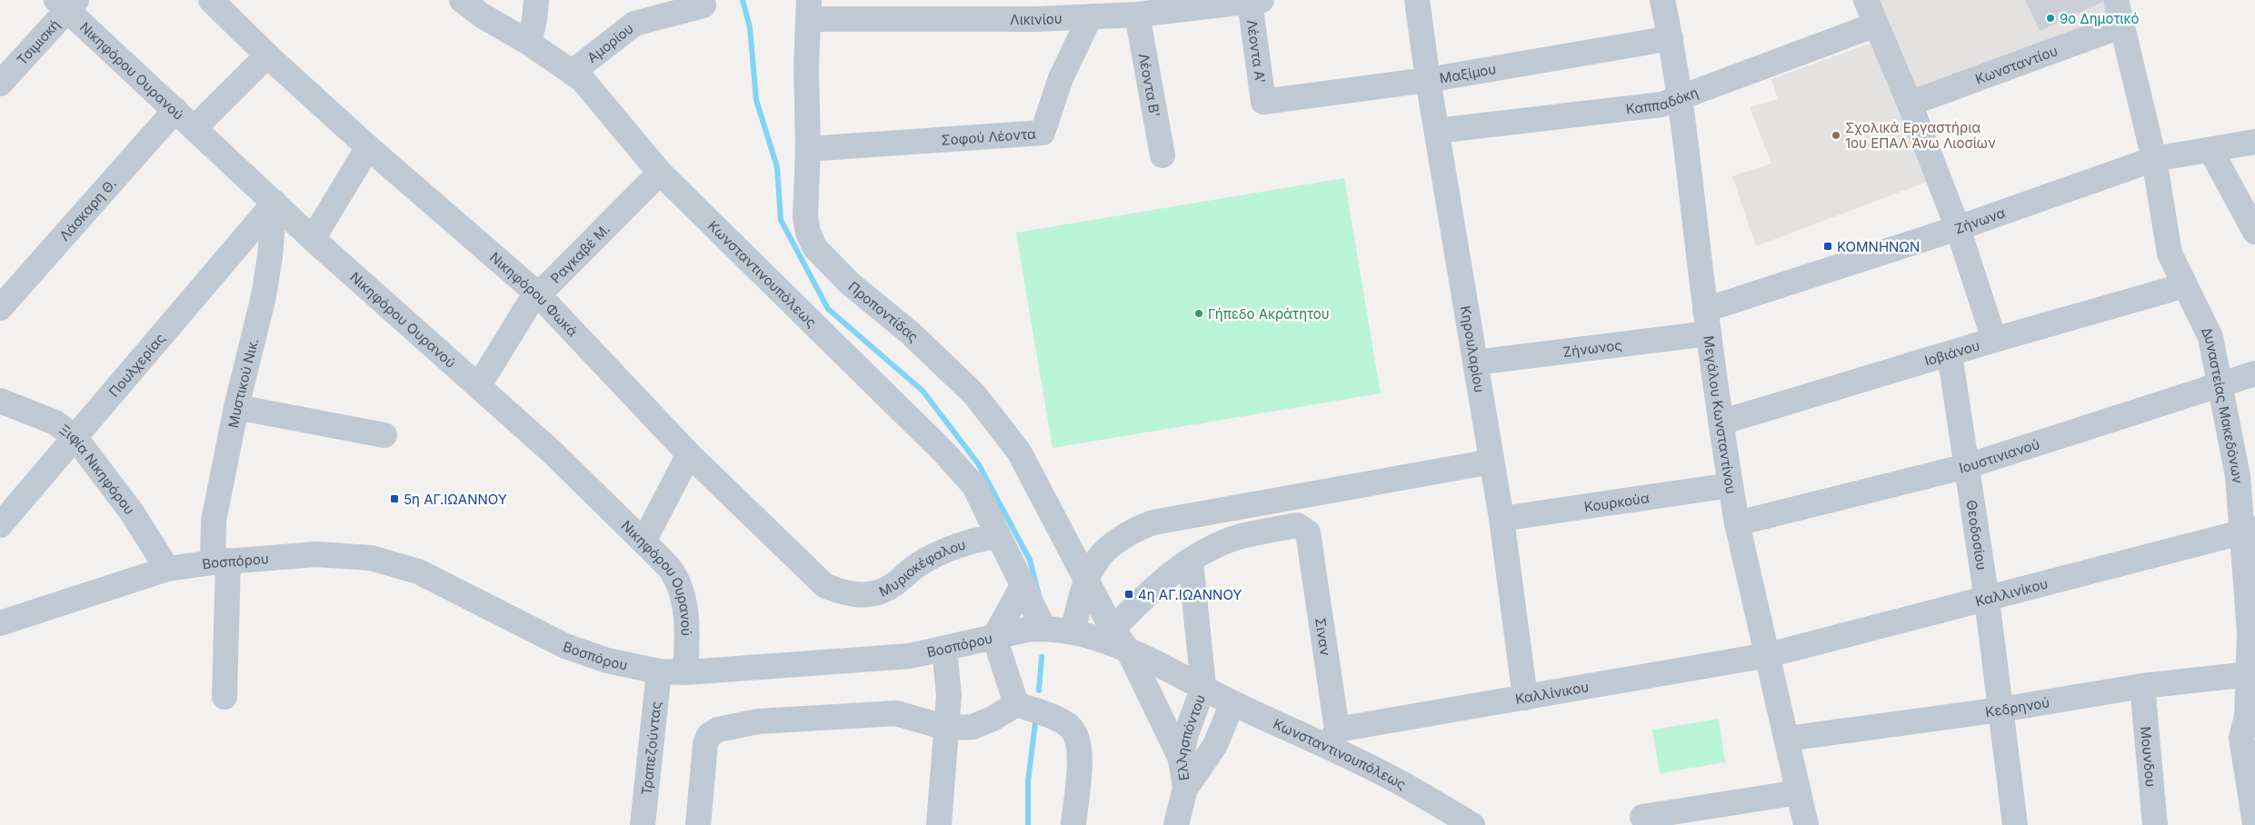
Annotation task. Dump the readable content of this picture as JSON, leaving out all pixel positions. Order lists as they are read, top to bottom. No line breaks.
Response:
{"streets":{"street":["Λικινίου","Τσιμισκή","Αμορίου","Λέοντα Α'","Κωνσταντίου","Νικηφόρου Ουρανού","Μαξίμου","Λέοντα Β'","Καππαδόκη","Σοφού Λέοντα","Λάσκαρη Θ.","Ζήνωνα","Ραγκαβέ Μ.","Κωνσταντινουπόλεως","Νικηφόρου Φωκά","Προποντίδας","Κηρουλαρίου","Ζήνωνος","Ιοβιάνου","Πουλχερίας","Μυστικού Νικ.","Δυναστείας Μακεδόνων","Μεγάλου Κωνσταντίνου","Ιουστινιανού","Ξιφία Νικηφόρου","Κουρκούα","Θεοδοσίου","Βοσπόρου","Μυριοκέφαλου","Καλλινίκου","Σιναν","Καλλίνικου","Κεδρηνού","Ελλησπόντου","Τραπεζούντας","Μουνδου"]},"crossings":[["Λικινίου","Λέοντα Α'"],["Λικινίου","Λέοντα Β'"],["Λικινίου","Σοφού Λέοντα"],["Λικινίου","Προποντίδας"],["Τσιμισκή","Νικηφόρου Ουρανού"],["Αμορίου","Κωνσταντινουπόλεως"],["Λέοντα Α'","Μαξίμου"],["Κωνσταντίου","Δυναστείας Μακεδόνων"],["Νικηφόρου Ουρανού","Λάσκαρη Θ."],["Νικηφόρου Ουρανού","Ραγκαβέ Μ."],["Νικηφόρου Ουρανού","Πουλχερίας"],["Νικηφόρου Ουρανού","Μυστικού Νικ."],["Νικηφόρου Ουρανού","Βοσπόρου"],["Μαξίμου","Κηρουλαρίου"],["Μαξίμου","Μεγάλου Κωνσταντίνου"],["Καππαδόκη","Κηρουλαρίου"],["Καππαδόκη","Μεγάλου Κωνσταντίνου"],["Σοφού Λέοντα","Προποντίδας"],["Ζήνωνα","Ζήνωνος"],["Ζήνωνα","Δυναστείας Μακεδόνων"],["Ζήνωνα","Μεγάλου Κωνσταντίνου"],["Ραγκαβέ Μ.","Κωνσταντινουπόλεως"],["Ραγκαβέ Μ.","Νικηφόρου Φωκά"],["Κωνσταντινουπόλεως","Βοσπόρου"],["Κωνσταντινουπόλεως","Μυριοκέφαλου"],["Κωνσταντινουπόλεως","Σιναν"],["Κωνσταντινουπόλεως","Καλλίνικου"],["Κωνσταντινουπόλεως","Ελλησπόντου"],["Νικηφόρου Φωκά","Μυριοκέφαλου"],["Προποντίδας","Βοσπόρου"],["Προποντίδας","Ελλησπόντου"],["Κηρουλαρίου","Ζήνωνος"],["Κηρουλαρίου","Κουρκούα"],["Κηρουλαρίου","Καλλίνικου"],["Ζήνωνος","Μεγάλου Κωνσταντίνου"],["Ιοβιάνου","Δυναστείας Μακεδόνων"],["Ιοβιάνου","Μεγάλου Κωνσταντίνου"],["Ιοβιάνου","Θεοδοσίου"],["Πουλχερίας","Μυστικού Νικ."],["Πουλχερίας","Ξιφία Νικηφόρου"],["Μυστικού Νικ.","Βοσπόρου"],["Δυναστείας Μακεδόνων","Ιουστινιανού"],["Δυναστείας Μακεδόνων","Καλλινίκου"],["Δυναστείας Μακεδόνων","Κεδρηνού"],["Μεγάλου Κωνσταντίνου","Ιουστινιανού"],["Μεγάλου Κωνσταντίνου","Κουρκούα"],["Μεγάλου Κωνσταντίνου","Καλλινίκου"],["Μεγάλου Κωνσταντίνου","Καλλίνικου"],["Μεγάλου Κωνσταντίνου","Κεδρηνού"],["Ιουστινιανού","Θεοδοσίου"],["Ξιφία Νικηφόρου","Βοσπόρου"],["Θεοδοσίου","Καλλινίκου"],["Θεοδοσίου","Κεδρηνού"],["Βοσπόρου","Ελλησπόντου"],["Βοσπόρου","Τραπεζούντας"],["Καλλινίκου","Καλλίνικου"],["Σιναν","Καλλίνικου"],["Κεδρηνού","Μουνδου"]],"places":{"other":["9ο Δημοτικό","Σχολικά Εργαστήρια 1ου ΕΠΑΛ Άνω Λιοσίων","Γήπεδο Ακράτητου"],"transit":["ΚΟΜΝΗΝΩΝ","5η ΑΓ.ΙΩΑΝΝΟΥ","4η ΑΓ.ΙΩΑΝΝΟΥ"]}}
